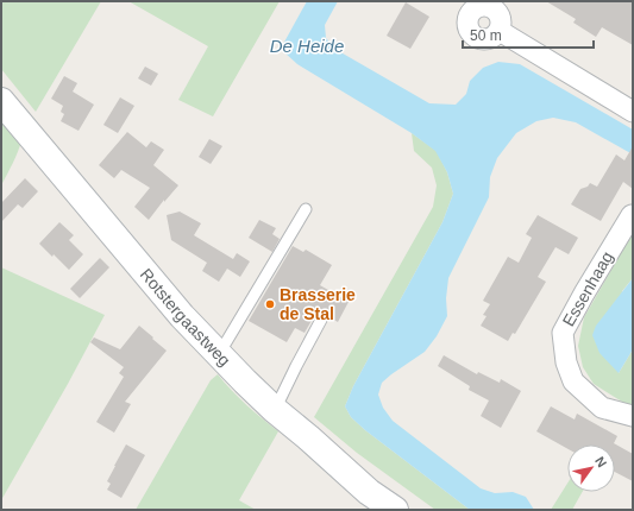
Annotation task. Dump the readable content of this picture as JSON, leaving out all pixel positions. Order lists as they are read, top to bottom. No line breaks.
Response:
{"streets":{"street":["Essenhaag","Rotstergaastweg"]},"water":["De Heide"],"places":["Brasserie de Stal"],"scale_bar":"50 m","north":"top right"}
